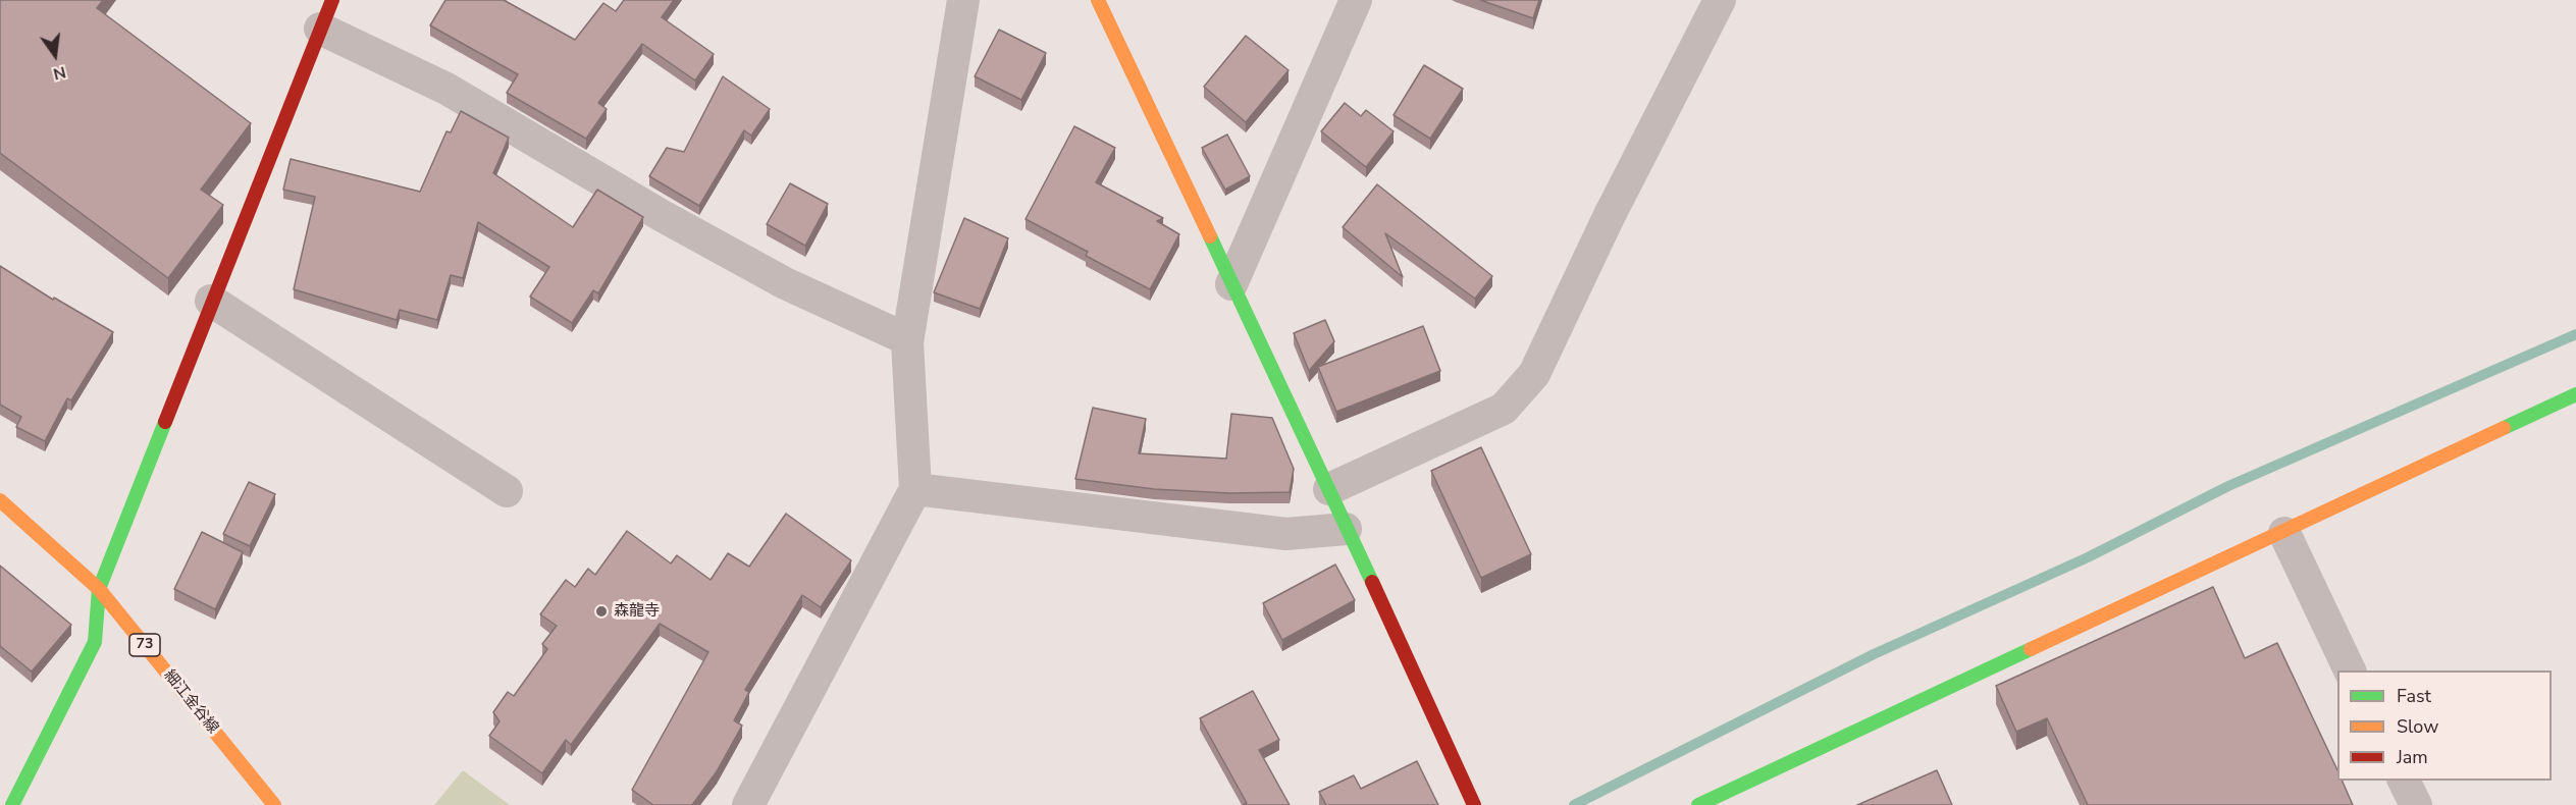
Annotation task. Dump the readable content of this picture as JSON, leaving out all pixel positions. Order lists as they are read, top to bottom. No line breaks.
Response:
{"streets":{"street":["73","細江金谷線"]},"places":["森龍寺"],"legend":["Fast","Slow","Jam"],"north":"bottom"}
